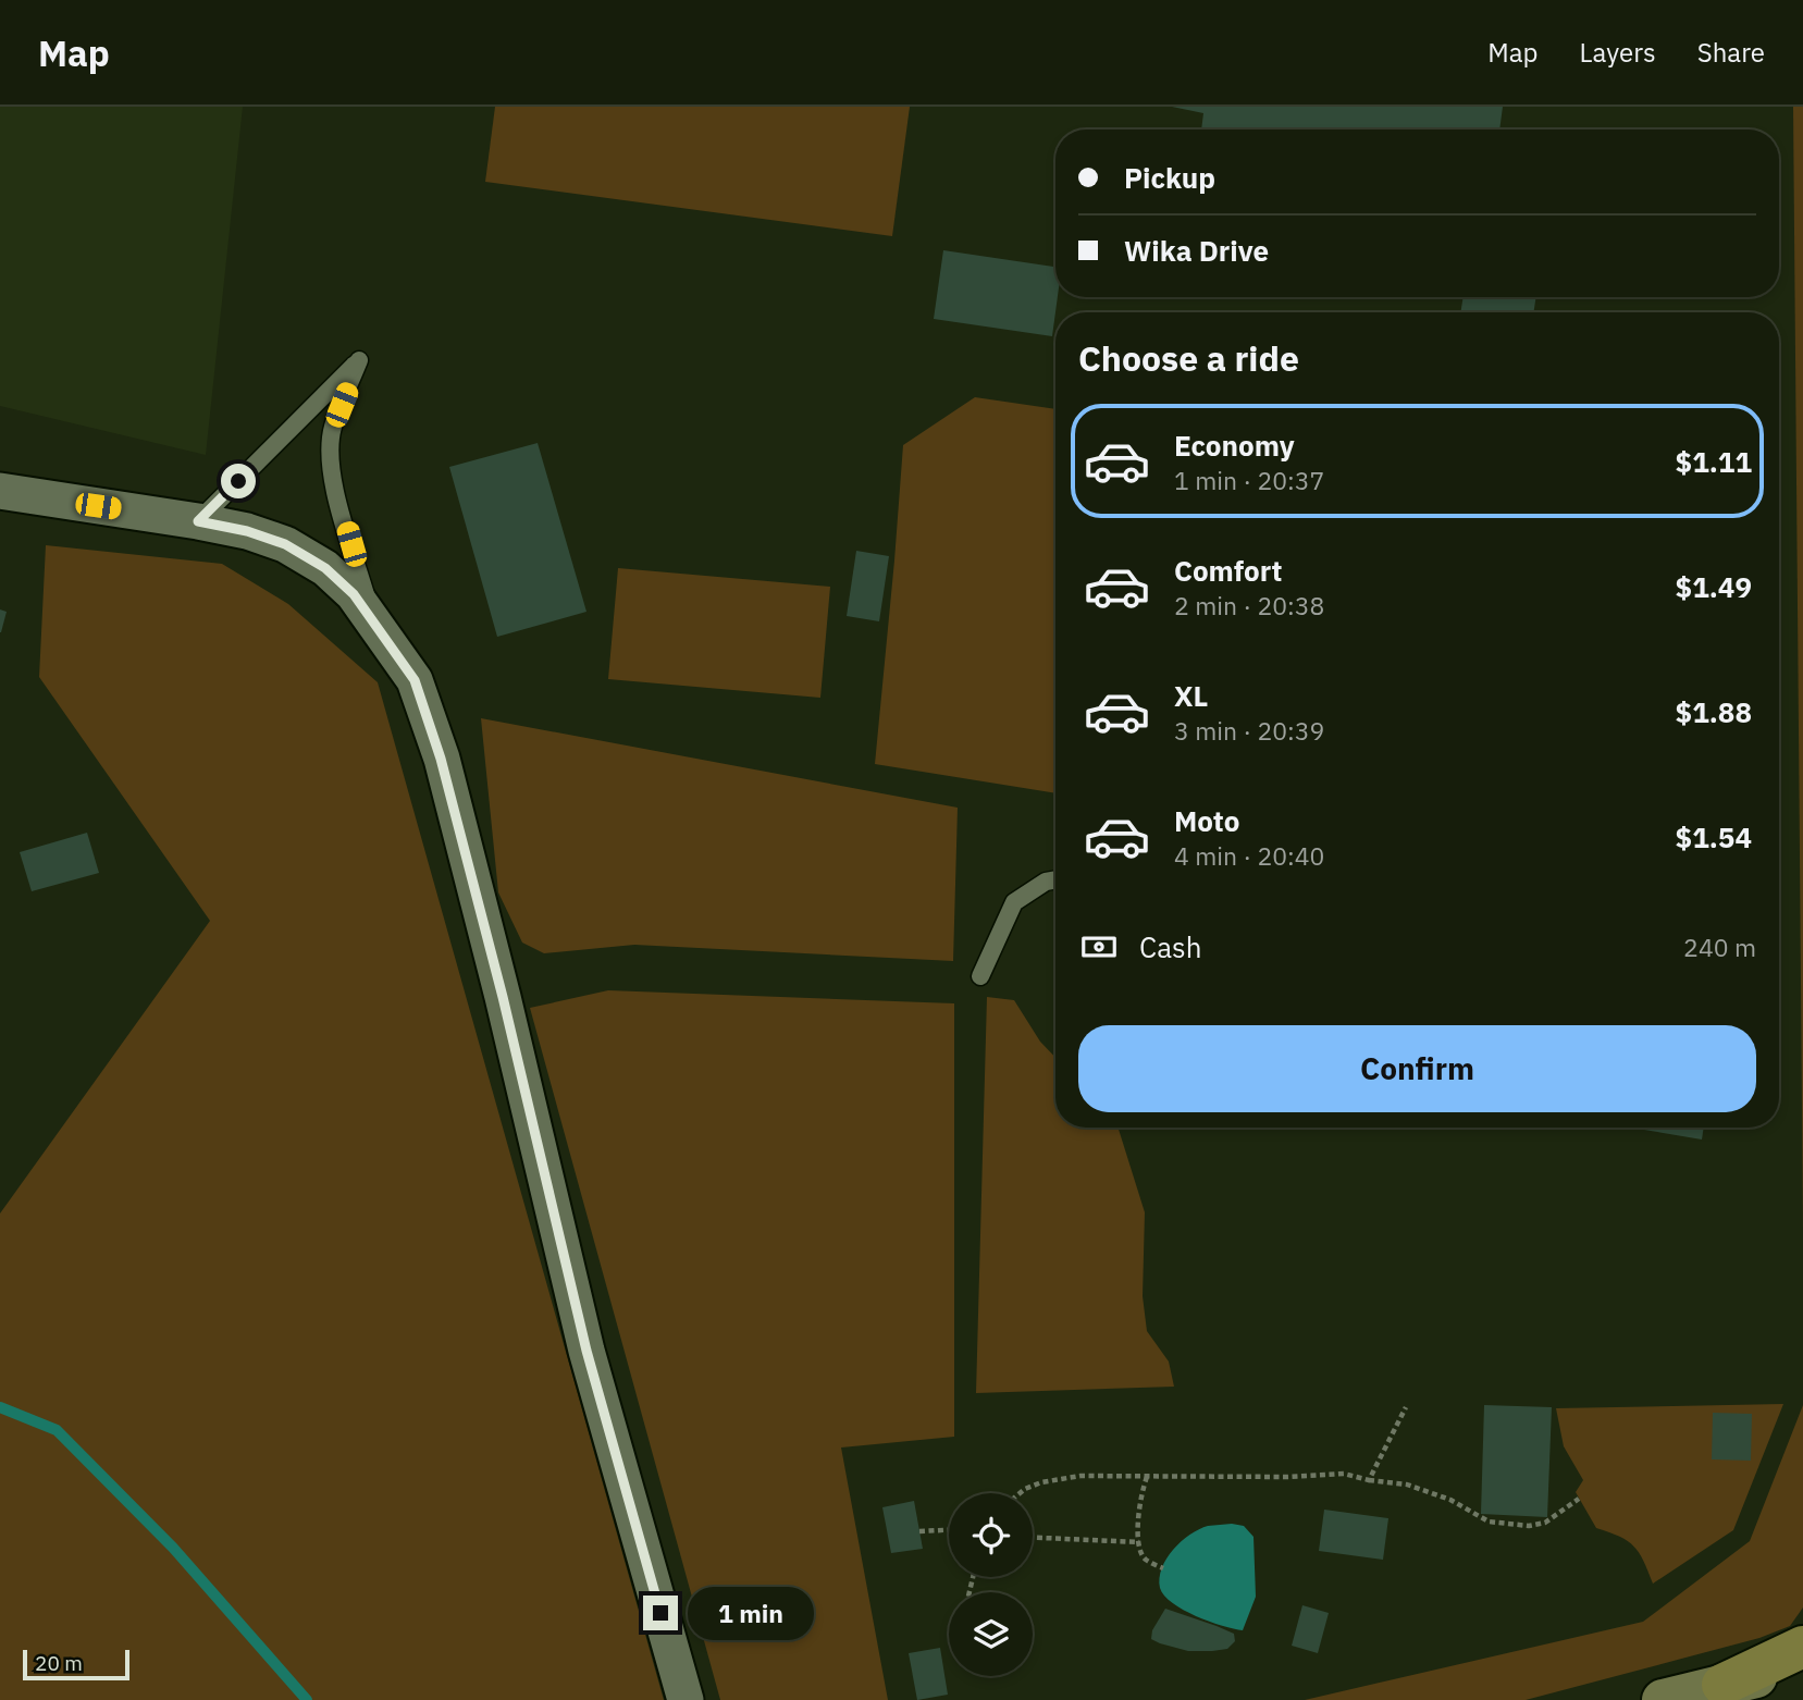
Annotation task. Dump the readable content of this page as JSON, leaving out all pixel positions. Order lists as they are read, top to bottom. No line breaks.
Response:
{"scale_bar":"20 m","page":{"header":"Map","nav":["Map","Layers","Share"],"banner":["Pickup","Wika Drive"],"heading":"Choose a ride","list":[{"name":"Economy","note":"1 min · 20:37","value":"$1.11"},{"name":"Comfort","note":"2 min · 20:38","value":"$1.49"},{"name":"XL","note":"3 min · 20:39","value":"$1.88"},{"name":"Moto","note":"4 min · 20:40","value":"$1.54"}],"pay":["Cash","240 m"],"buttons":"Confirm","bubble":"1 min","scale":"20 m"}}
